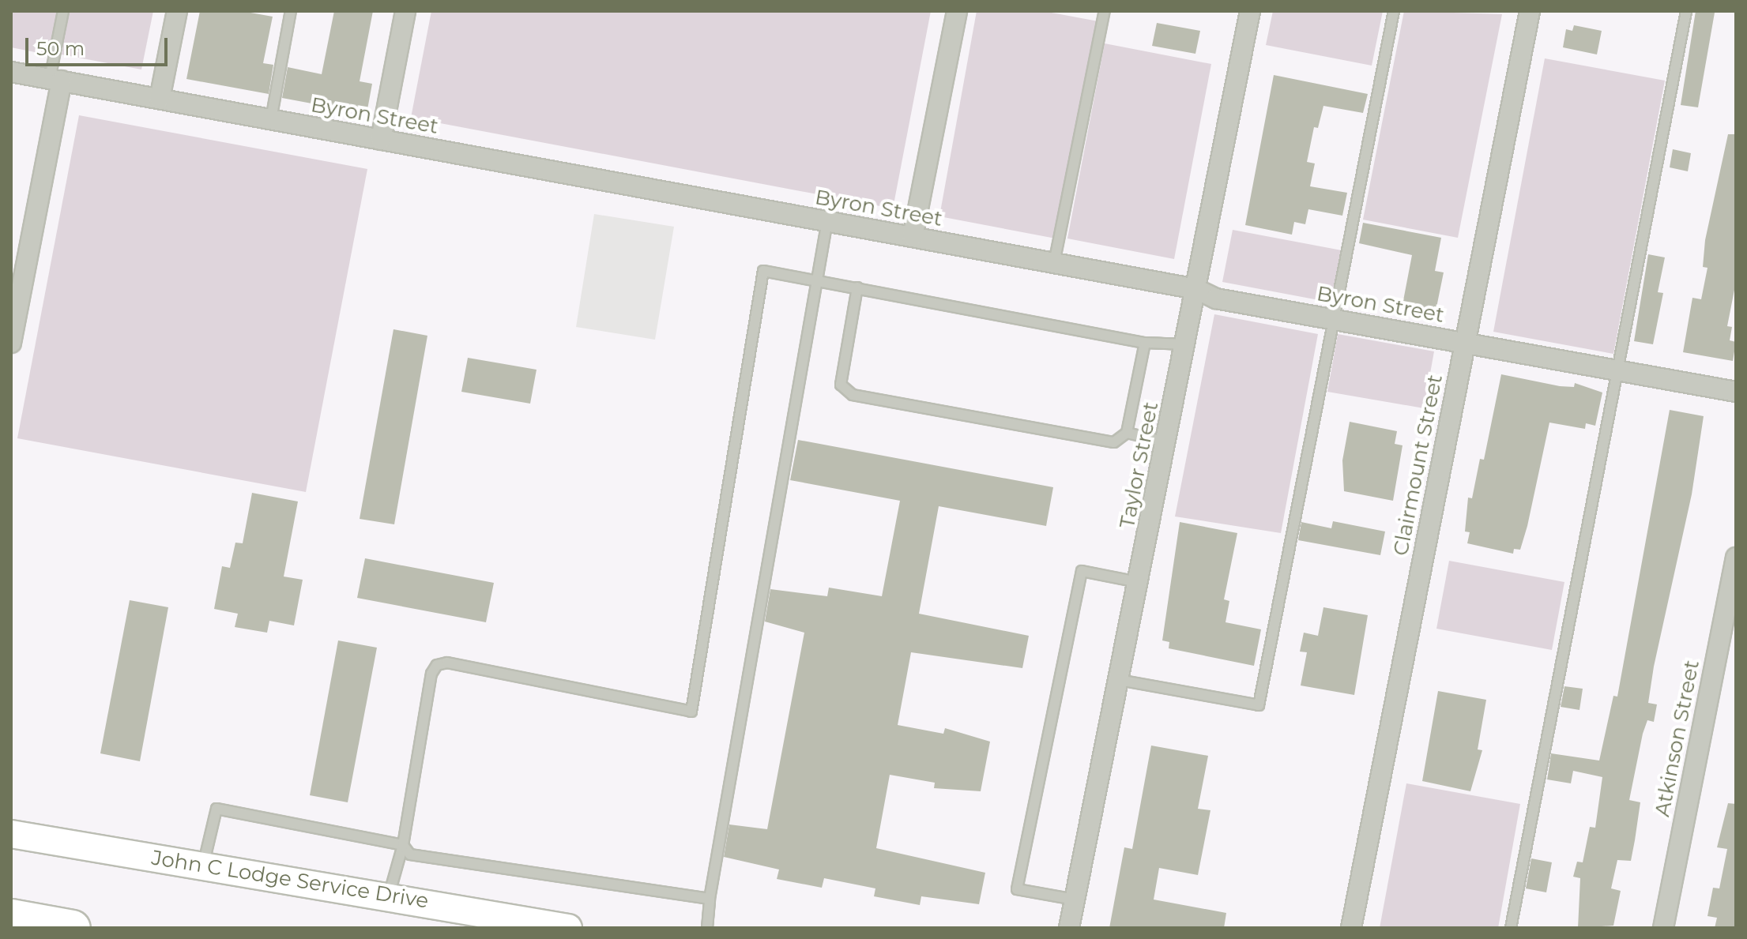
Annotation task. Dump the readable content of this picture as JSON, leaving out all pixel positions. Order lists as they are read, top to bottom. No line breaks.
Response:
{"streets":{"main road":["John C Lodge Service Drive"],"street":["Byron Street","Taylor Street","Clairmount Street","Atkinson Street"]},"crossings":[["Byron Street","Taylor Street"],["Byron Street","Clairmount Street"]],"scale_bar":"50 m"}
